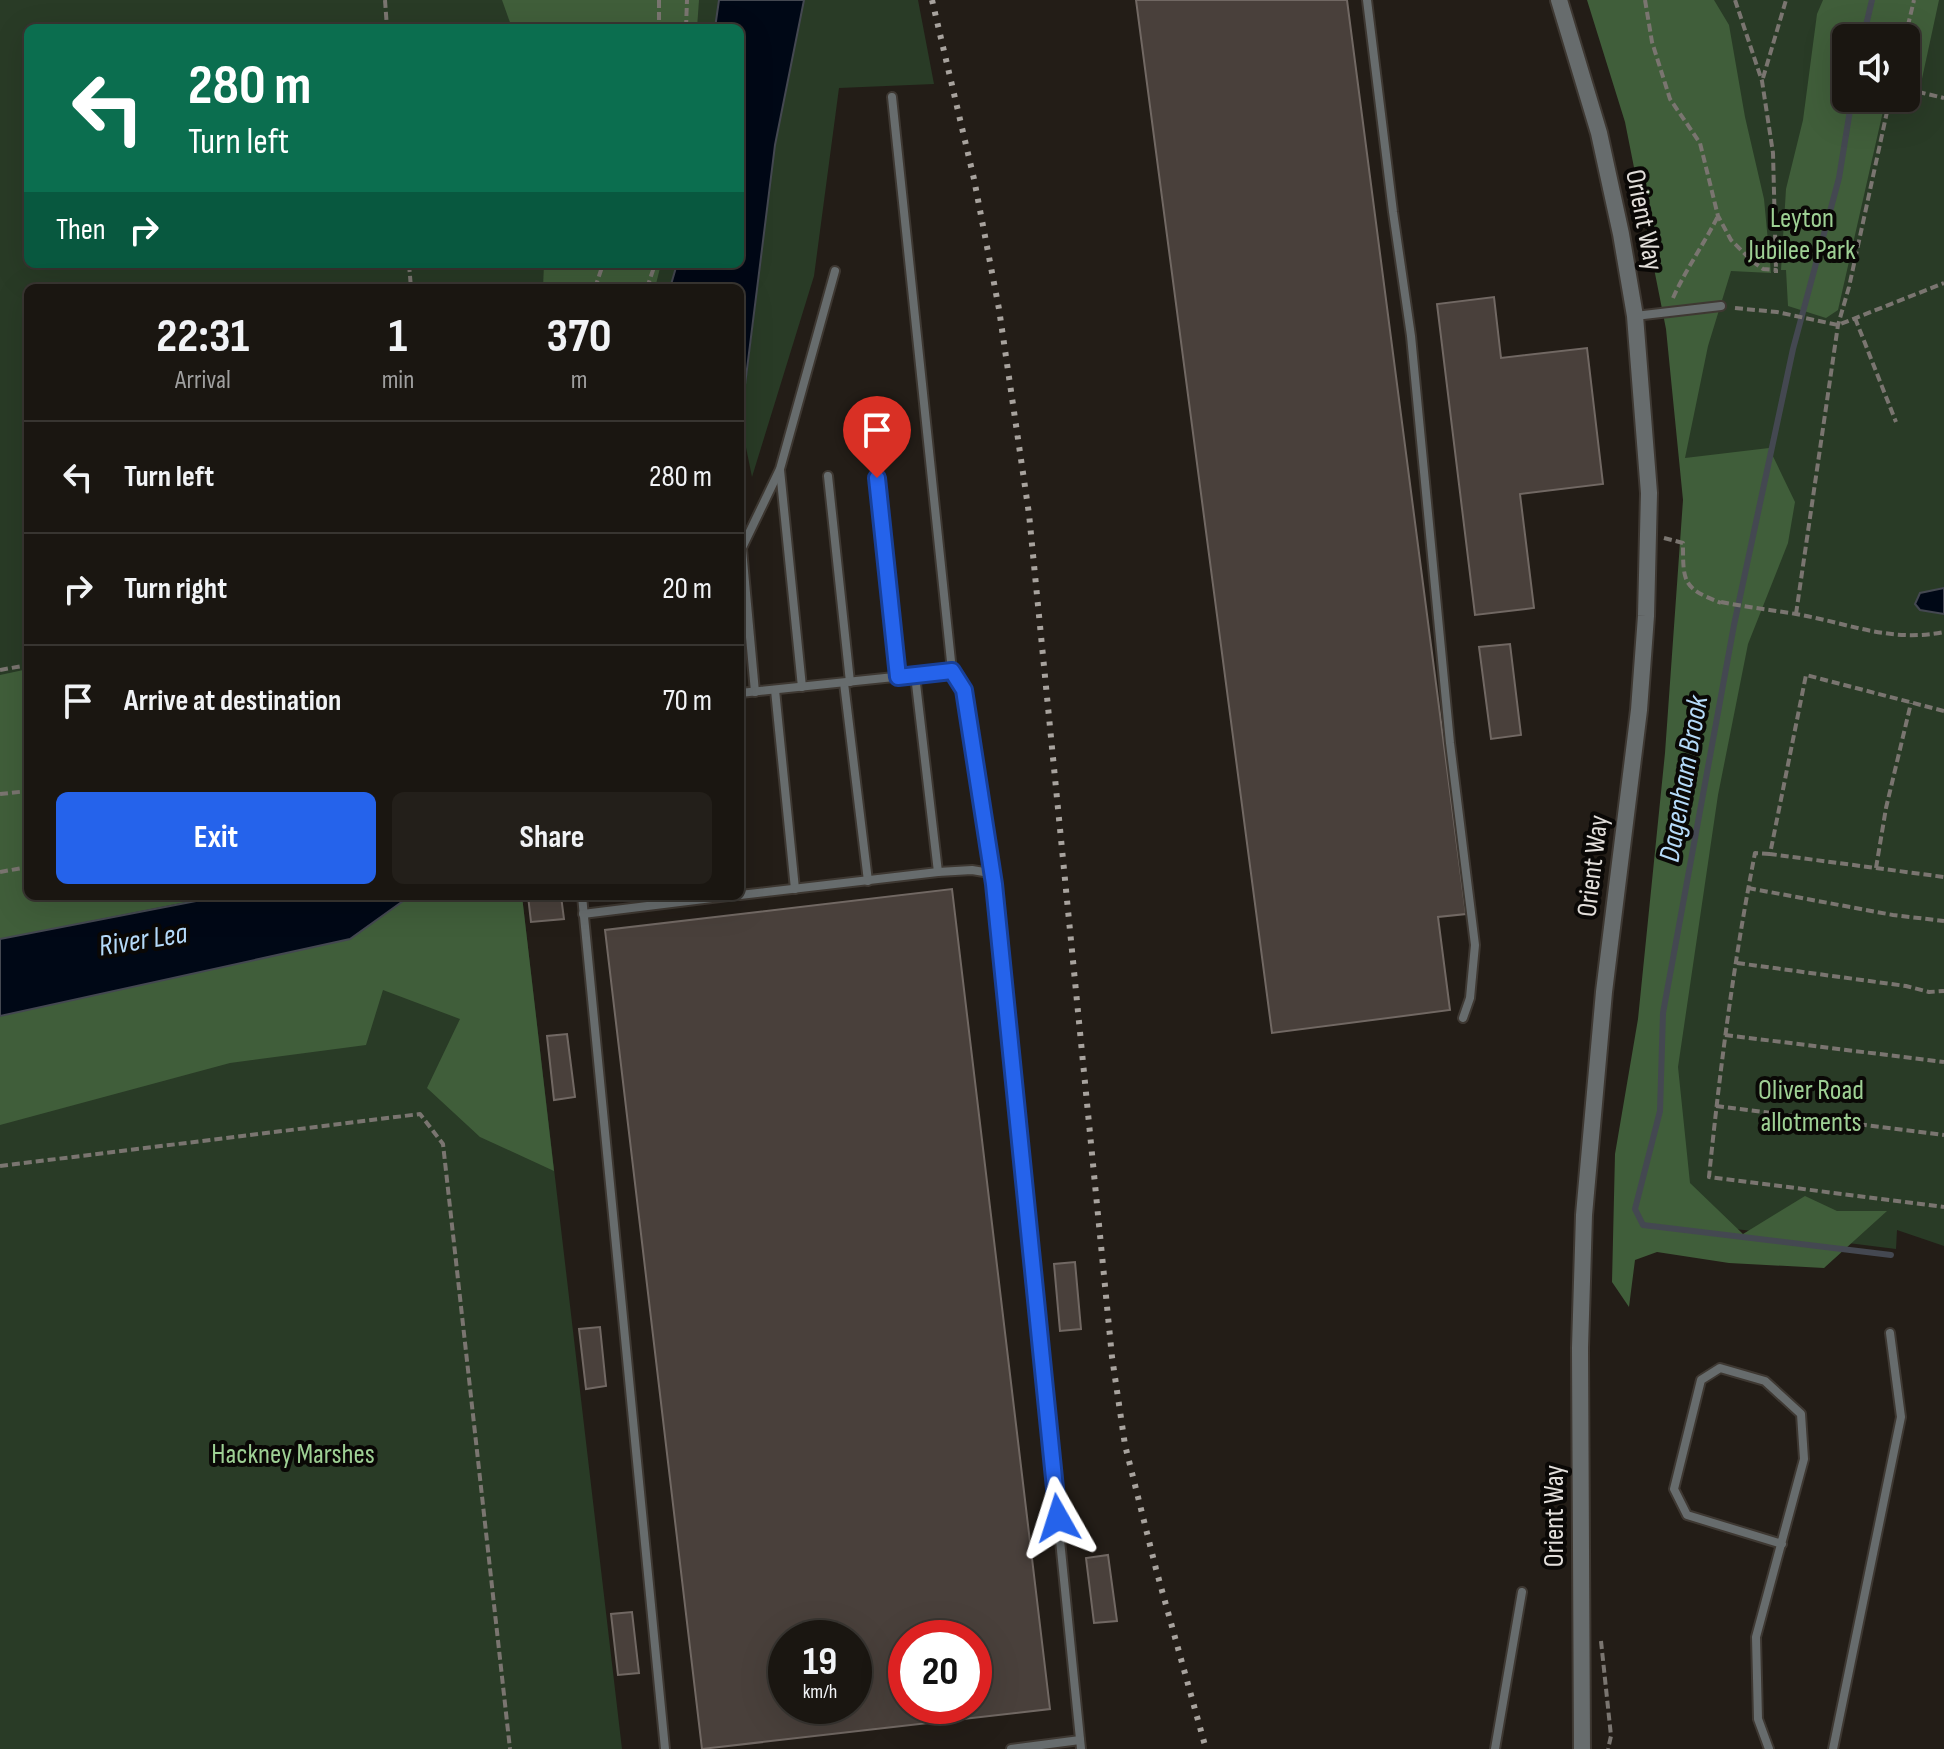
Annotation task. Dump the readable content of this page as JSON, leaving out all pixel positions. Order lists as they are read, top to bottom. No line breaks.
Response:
{"streets":{"street":["Orient Way"]},"water":["Dagenham Brook","River Lea"],"parks":["Leyton Jubilee Park","Oliver Road allotments","Hackney Marshes"],"page":{"turn":["280 m","Turn left"],"then":"Then","eta":["22:31","Arrival","1","min","370","m"],"list":[{"name":"Turn left","value":"280 m"},{"name":"Turn right","value":"20 m"},{"name":"Arrive at destination","value":"70 m"}],"buttons":["Exit","Share"],"speed":"19 km/h","limit":"20"}}
